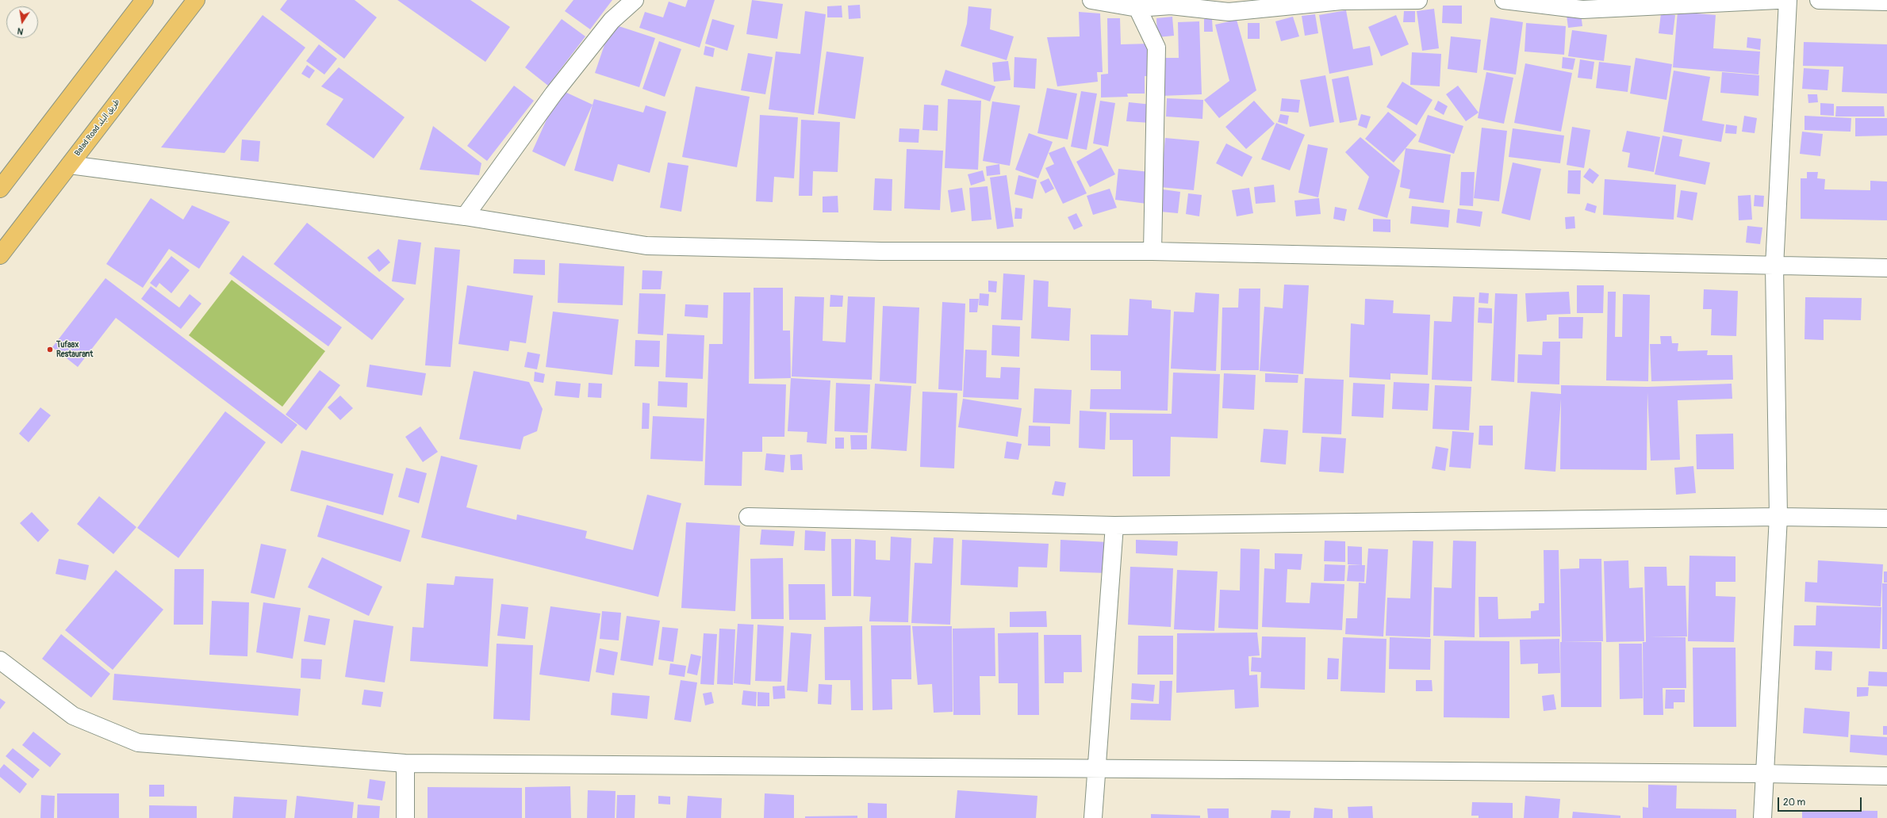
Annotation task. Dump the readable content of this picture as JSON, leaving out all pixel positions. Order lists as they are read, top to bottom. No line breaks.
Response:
{"streets":{"highway":["Balad Road طريق البلد"]},"places":["Tufaax Restaurant"],"scale_bar":"20 m","north":"bottom"}
